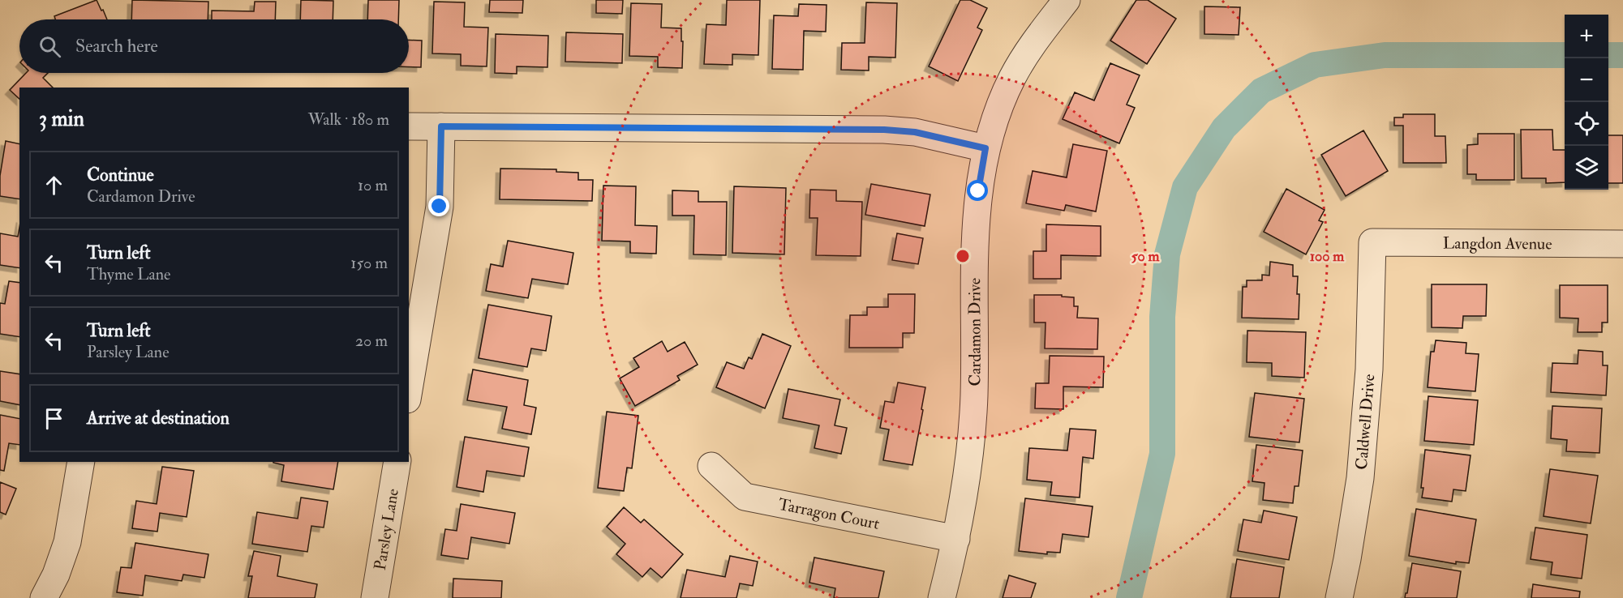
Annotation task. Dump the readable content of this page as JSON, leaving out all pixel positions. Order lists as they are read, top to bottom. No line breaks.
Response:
{"streets":{"street":["Langdon Avenue","Cardamon Drive","Caldwell Drive","Tarragon Court","Parsley Lane"]},"crossings":[["Langdon Avenue","Caldwell Drive"],["Cardamon Drive","Tarragon Court"]],"page":{"map_buttons":["+","−"],"search":"Search here","heading":["3 min","Walk · 180 m"],"list":[["Continue","Cardamon Drive","10 m"],["Turn left","Thyme Lane","150 m"],["Turn left","Parsley Lane","20 m"],"Arrive at destination"]},"rings":["50 m","100 m"]}
